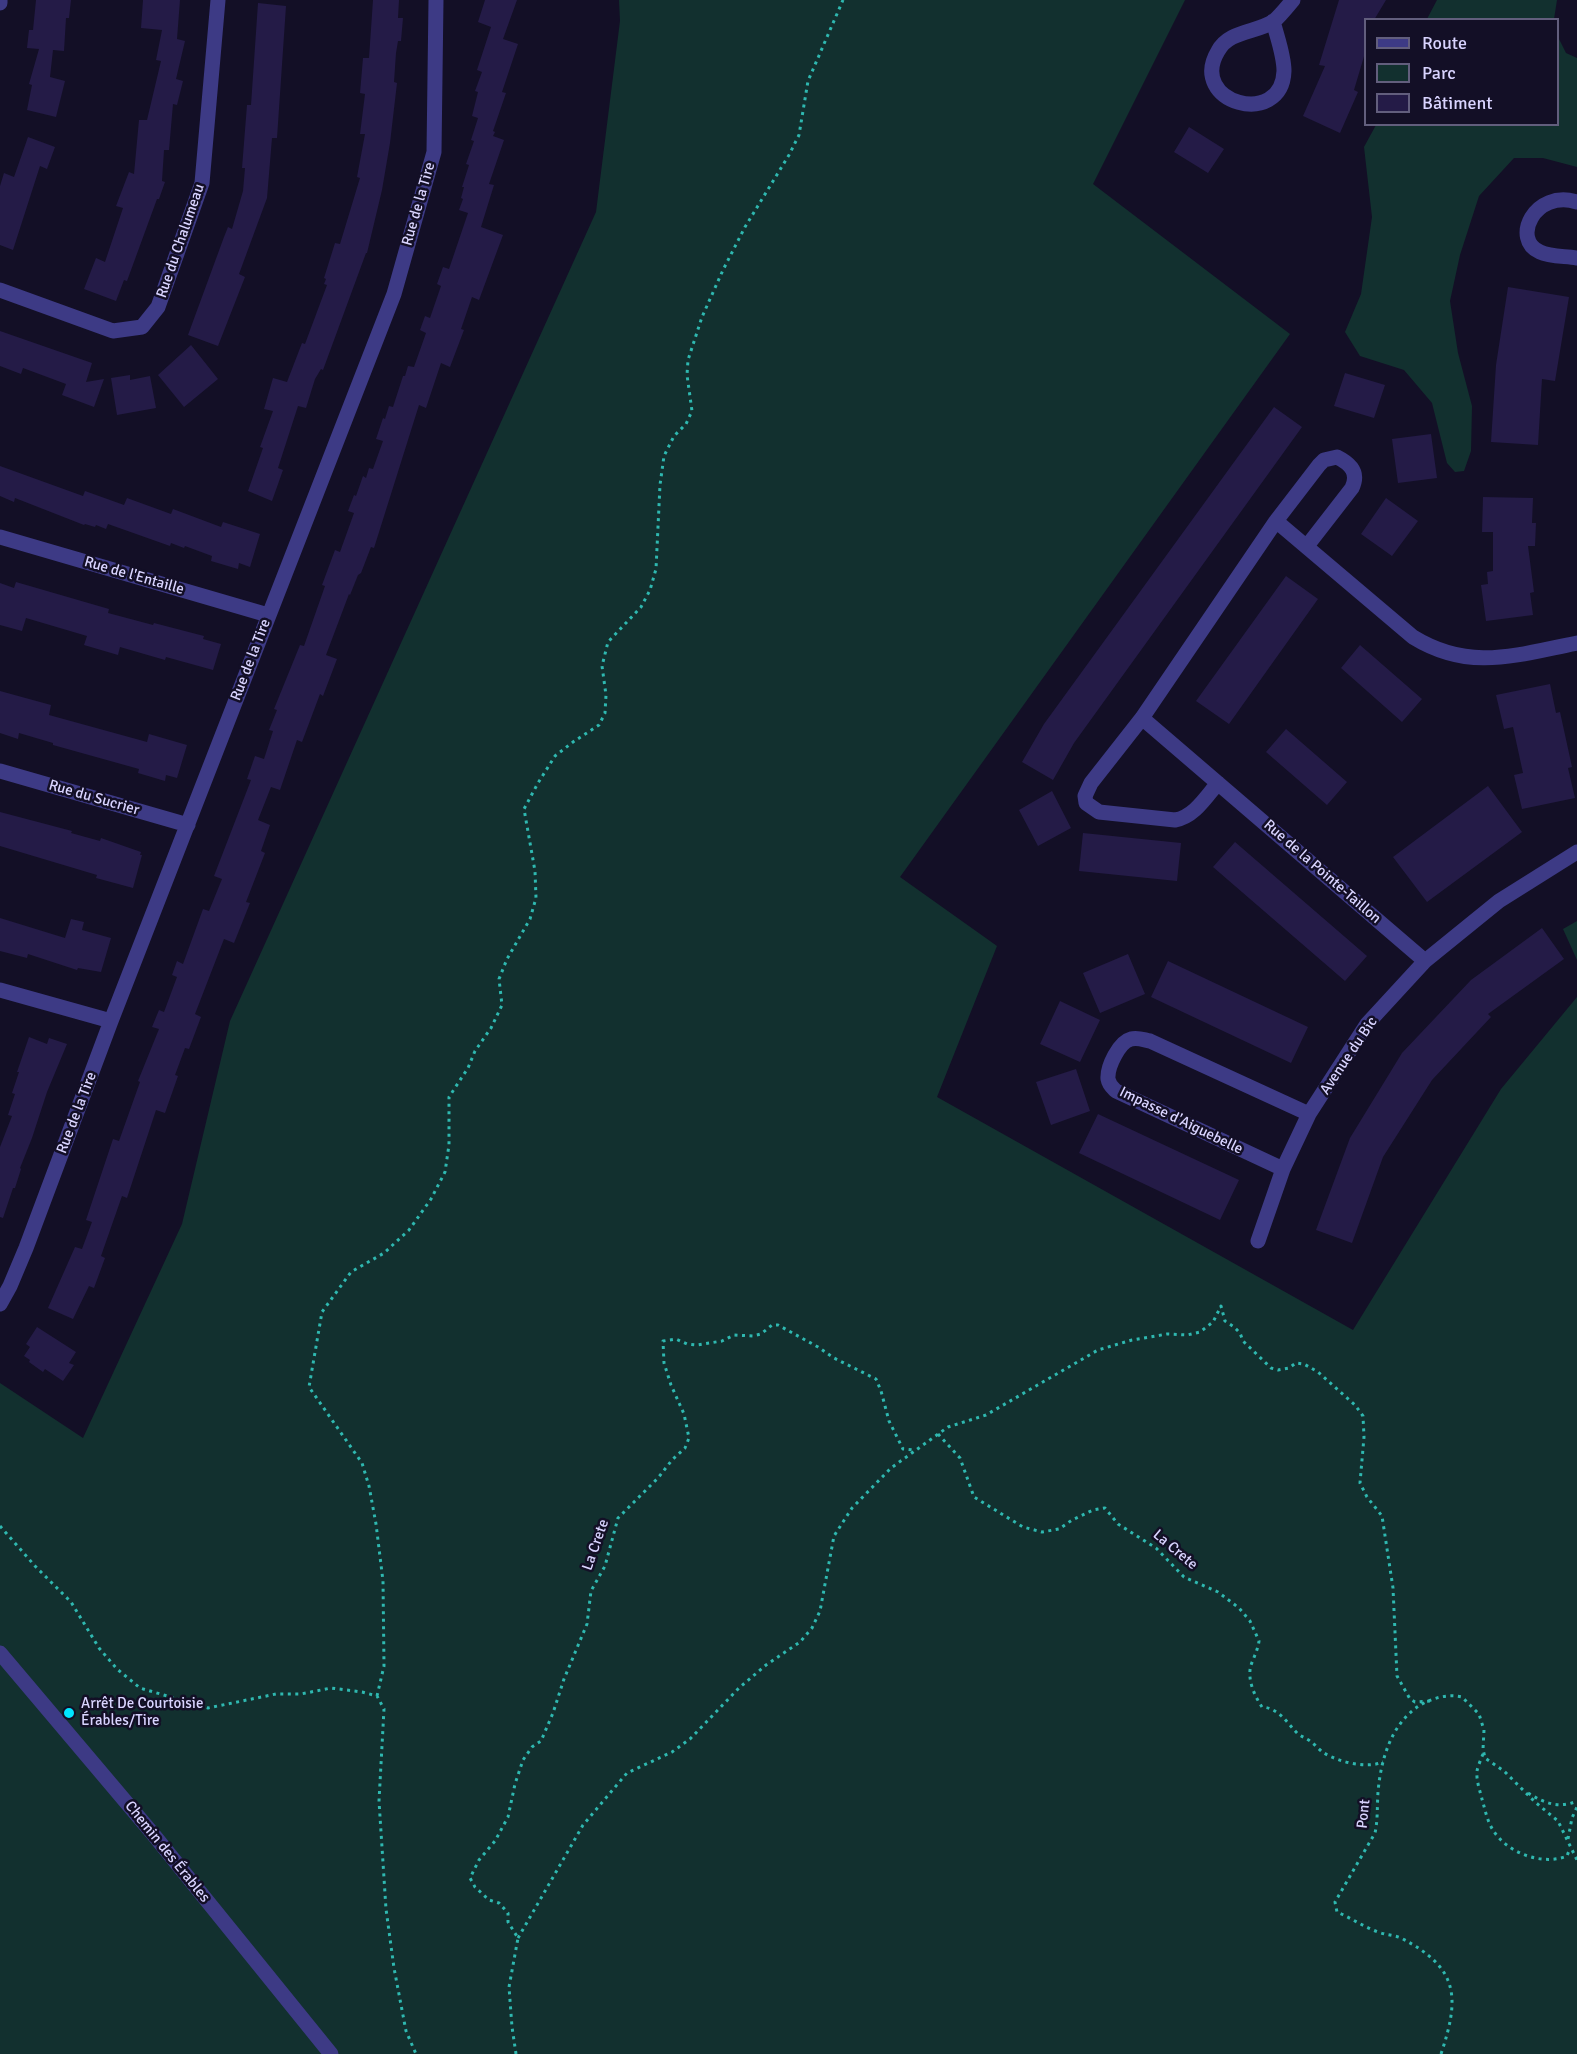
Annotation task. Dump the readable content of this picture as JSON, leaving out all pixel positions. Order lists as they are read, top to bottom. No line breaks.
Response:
{"streets":{"street":["Rue de la Tire","Rue du Chalumeau","Rue de l'Entaille","Rue du Sucrier","Rue de la Pointe-Taillon","Avenue du Bic","Impasse d'Aiguebelle","Chemin des Érables"],"path":["La Crete","Pont"]},"crossings":[["Rue de la Tire","Rue de l'Entaille"],["Rue de la Tire","Rue du Sucrier"],["Rue de la Pointe-Taillon","Avenue du Bic"],["Avenue du Bic","Impasse d'Aiguebelle"],["La Crete","Pont"]],"places":["Arrêt De Courtoisie Érables/Tire"],"legend":["Route","Parc","Bâtiment"]}
